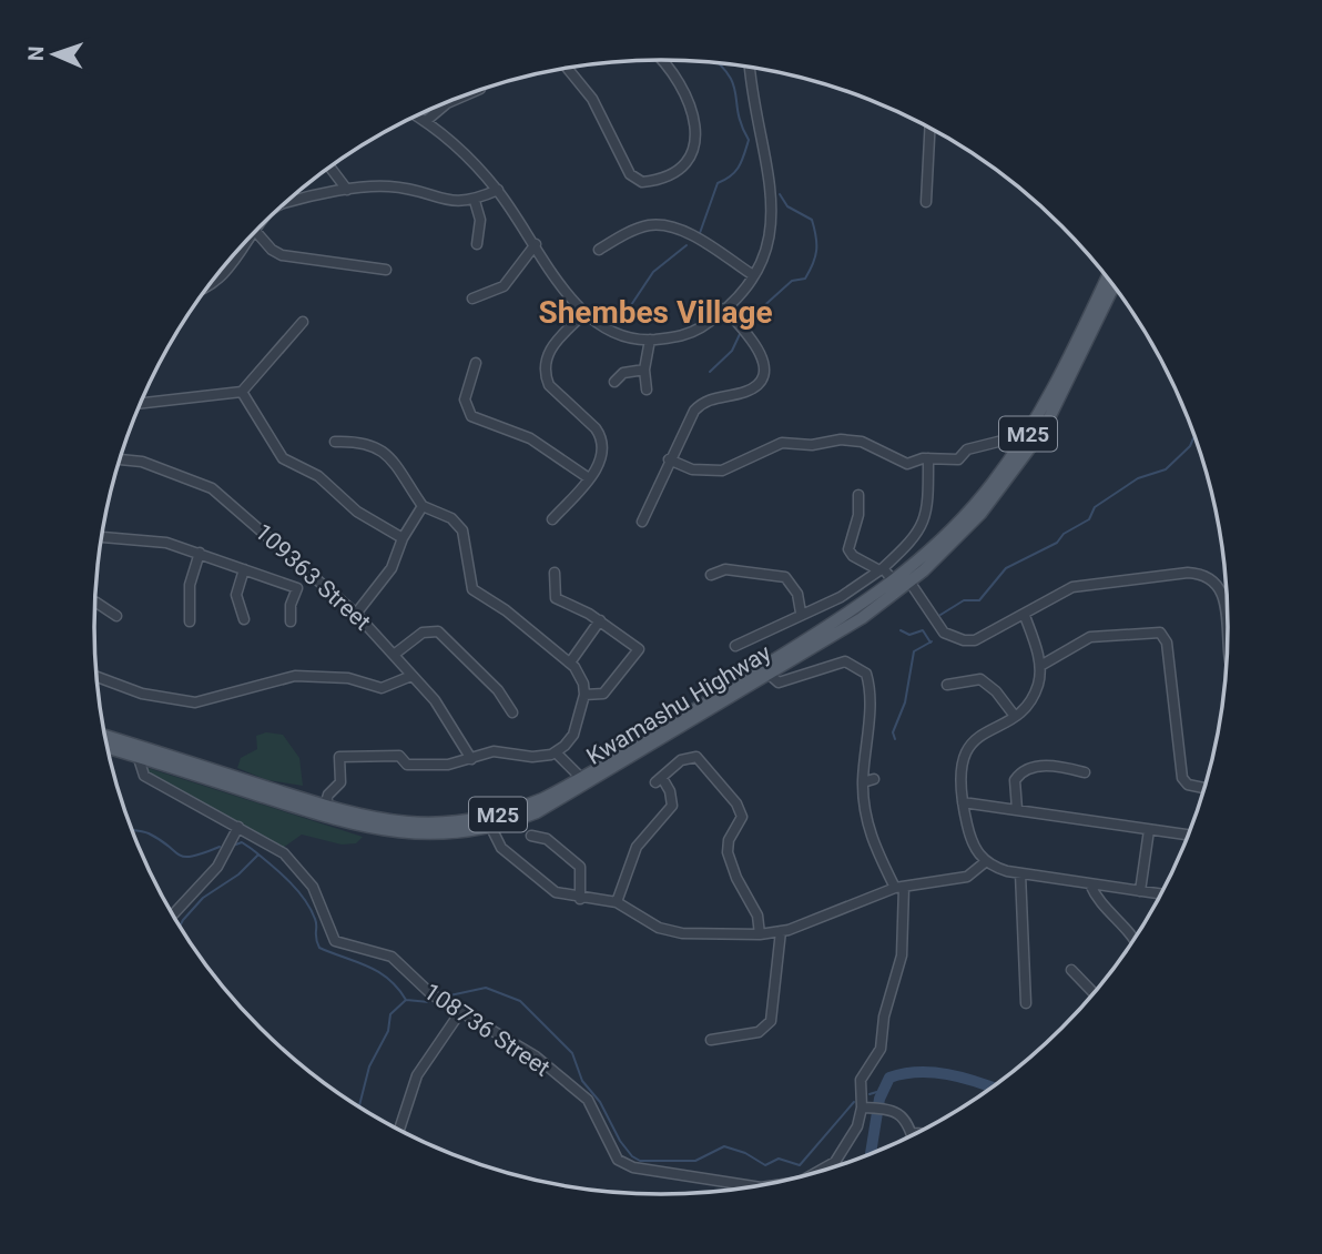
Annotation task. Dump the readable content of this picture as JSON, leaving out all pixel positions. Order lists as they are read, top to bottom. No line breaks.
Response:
{"streets":{"main road":["M25","Kwamashu Highway"],"street":["109363 Street","108736 Street"]},"crossings":[["Kwamashu Highway","108736 Street"]],"districts":["Shembes Village"],"north":"left"}
